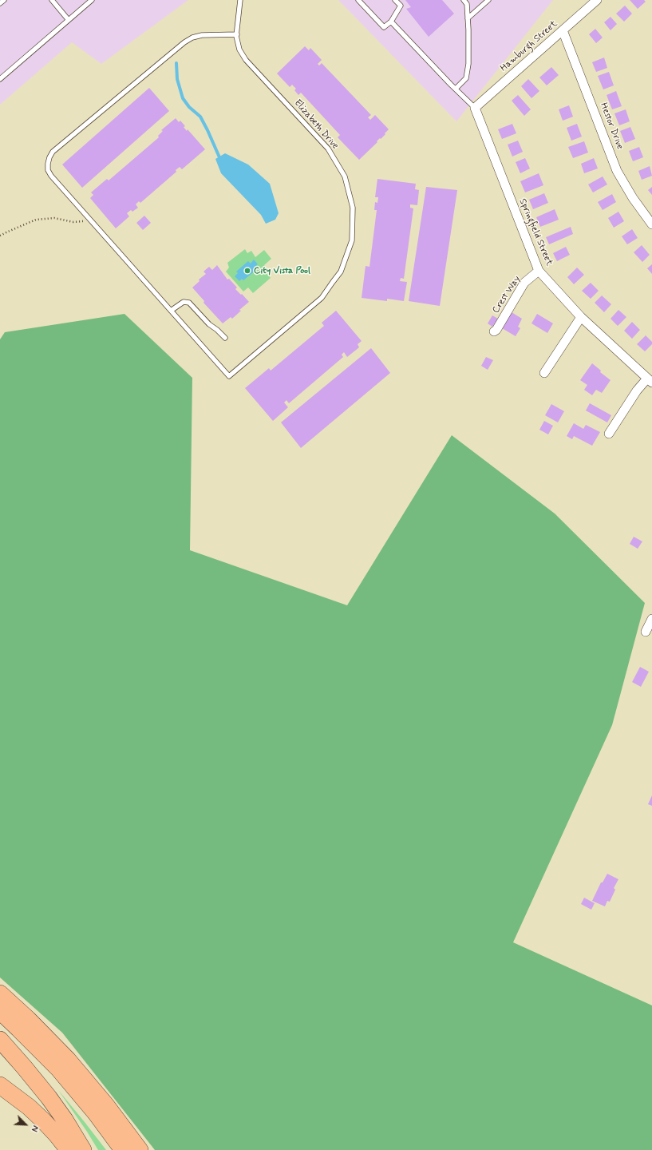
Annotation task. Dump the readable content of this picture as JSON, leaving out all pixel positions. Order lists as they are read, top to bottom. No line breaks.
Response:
{"streets":{"street":["Hamburgh Street","Hestor Drive","Springfield Street","Crest Way"],"lane":["Elizabeth Drive"]},"crossings":[["Hamburgh Street","Hestor Drive"],["Hamburgh Street","Springfield Street"],["Springfield Street","Crest Way"]],"places":["City Vista Pool"],"north":"bottom right"}
